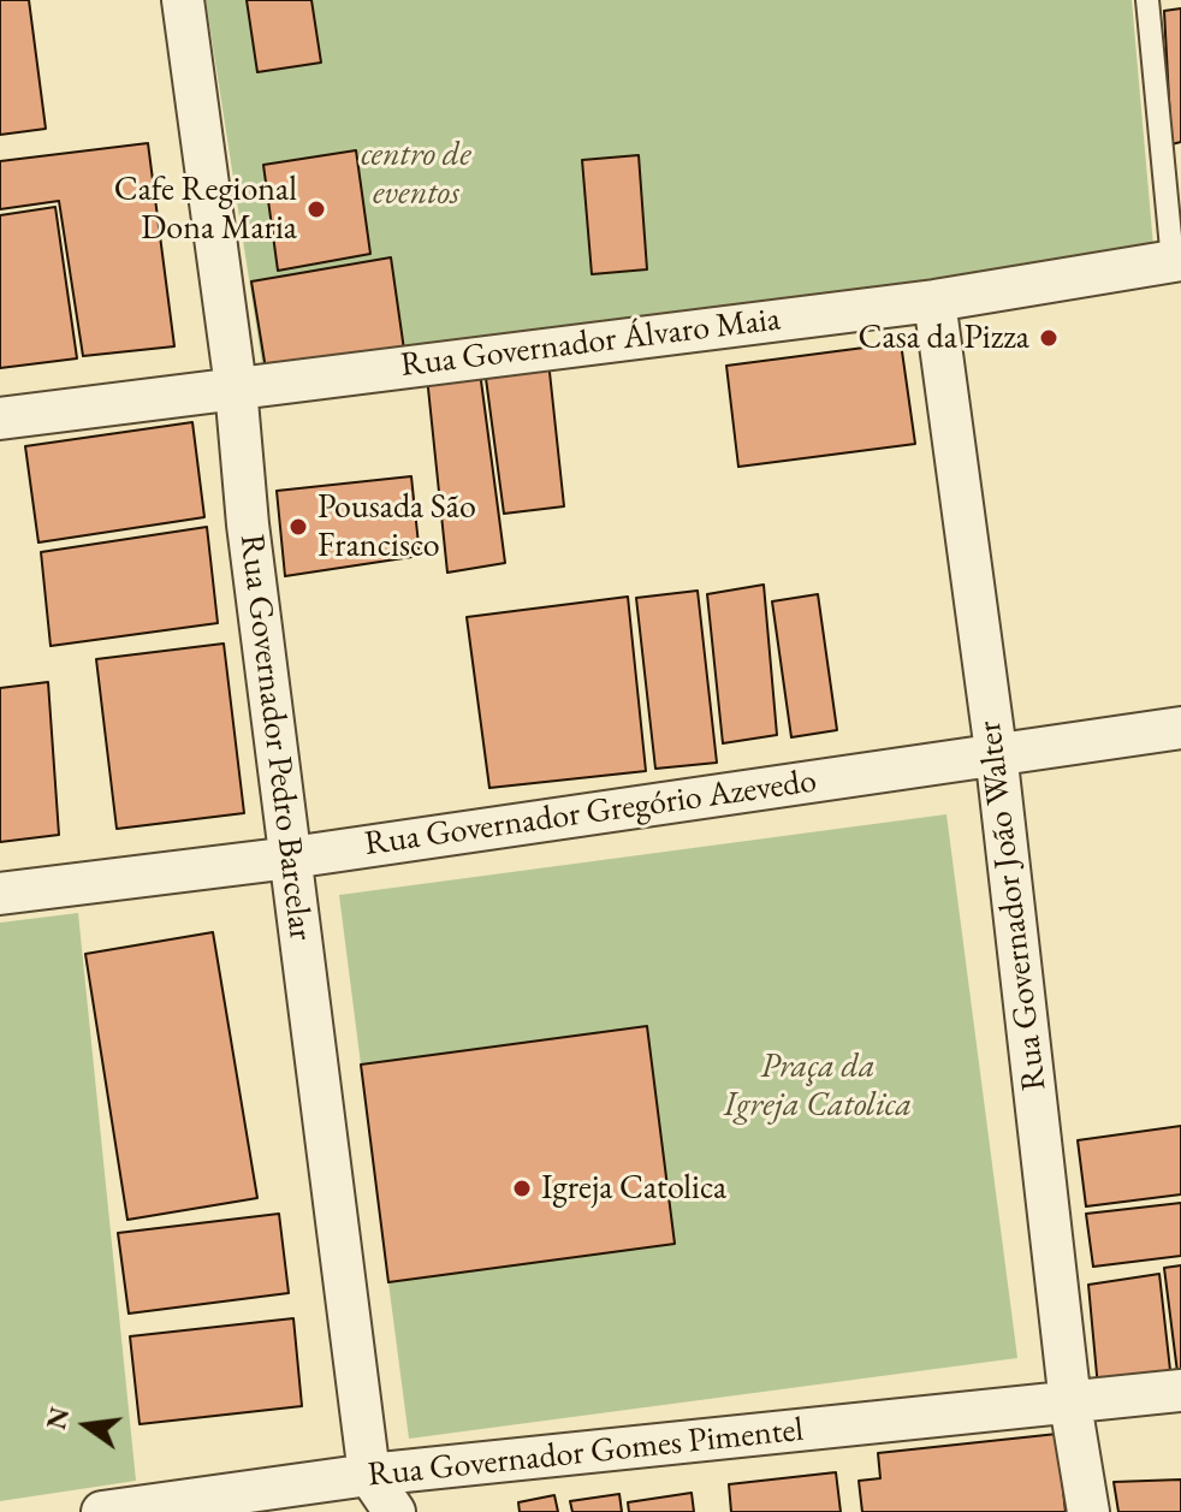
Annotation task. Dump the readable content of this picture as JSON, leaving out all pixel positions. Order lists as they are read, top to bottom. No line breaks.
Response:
{"streets":{"street":["Rua Governador Álvaro Maia","Rua Governador Pedro Barcelar","Rua Governador Gregório Azevedo","Rua Governador João Walter","Rua Governador Gomes Pimentel"]},"crossings":[["Rua Governador Álvaro Maia","Rua Governador Pedro Barcelar"],["Rua Governador Álvaro Maia","Rua Governador João Walter"],["Rua Governador Pedro Barcelar","Rua Governador Gregório Azevedo"],["Rua Governador Pedro Barcelar","Rua Governador Gomes Pimentel"],["Rua Governador Gregório Azevedo","Rua Governador João Walter"],["Rua Governador João Walter","Rua Governador Gomes Pimentel"]],"parks":["centro de eventos","Praça da Igreja Catolica"],"places":["Cafe Regional Dona Maria","Casa da Pizza","Pousada São Francisco","Igreja Catolica"],"north":"left"}
